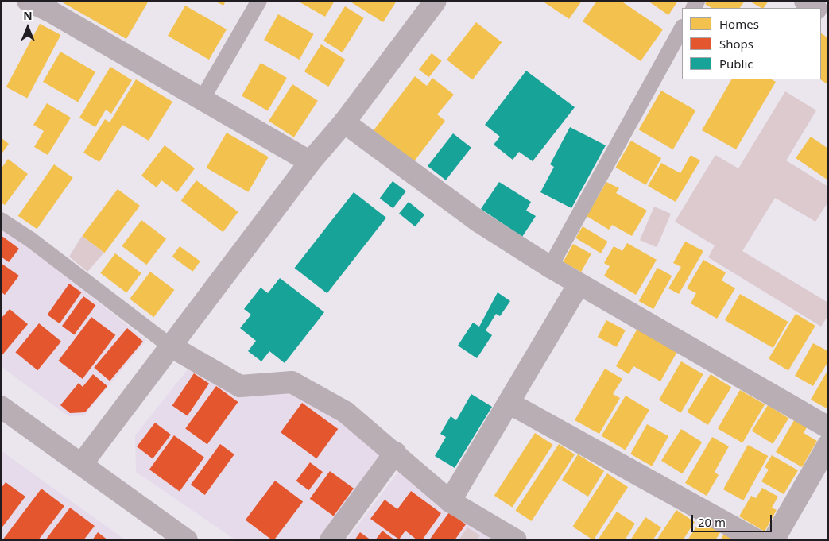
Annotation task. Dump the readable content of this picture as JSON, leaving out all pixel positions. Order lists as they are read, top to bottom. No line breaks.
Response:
{"legend":["Homes","Shops","Public"],"scale_bar":"20 m","north":"top"}
